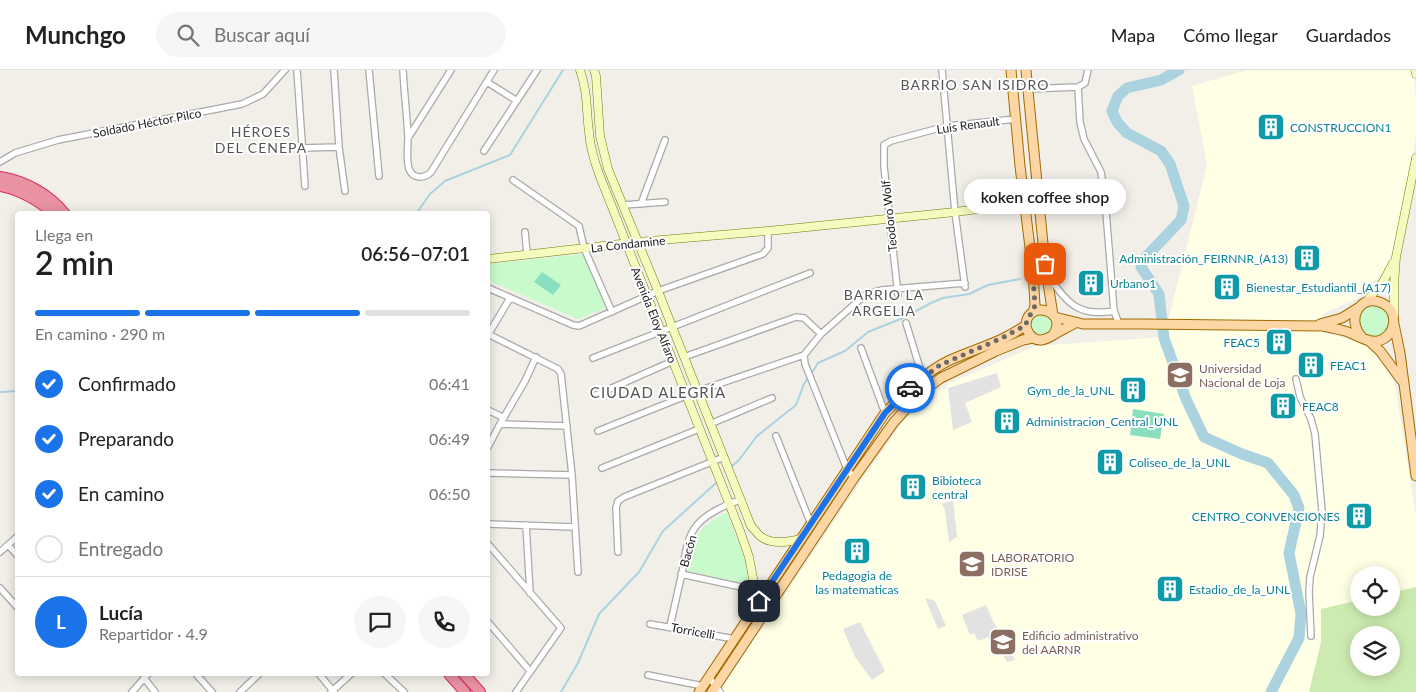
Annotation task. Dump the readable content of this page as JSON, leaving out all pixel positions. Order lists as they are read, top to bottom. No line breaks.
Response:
{"streets":{"street":["Soldado Héctor Pilco","Luis Renault","Teodoro Wolf","La Condamine","Avenida Eloy Alfaro","Bacón","Torricelli"]},"crossings":[["Luis Renault","Teodoro Wolf"],["Teodoro Wolf","La Condamine"],["La Condamine","Avenida Eloy Alfaro"],["Avenida Eloy Alfaro","Bacón"],["Bacón","Torricelli"]],"districts":["BARRIO SAN ISIDRO","HÉROES DEL CENEPA","BARRIO LA ARGELIA","CIUDAD ALEGRÍA"],"places":{"building":["CONSTRUCCION1","Administración_FEIRNNR_(A13)","Urbano1","Bienestar_Estudiantil_(A17)","FEAC5","FEAC1","Gym_de_la_UNL","FEAC8","Administracion_Central_UNL","Coliseo_de_la_UNL","Bibioteca central","CENTRO_CONVENCIONES","Pedagogia de las matematicas","Estadio_de_la_UNL"],"other":["koken coffee shop"],"school or university":["Universidad Nacional de Loja","LABORATORIO IDRISE","Edificio administrativo del AARNR"]},"page":{"header":"Munchgo","search":"Buscar aquí","nav":["Mapa","Cómo llegar","Guardados"],"bubble":"koken coffee shop","heading":["2 min","Llega en","06:56–07:01"],"panel":["Lucía","Repartidor · 4.9"],"bar":"En camino · 290 m","list":[["Confirmado","06:41"],["Preparando","06:49"],["En camino","06:50"],"Entregado"],"round":"L"}}
